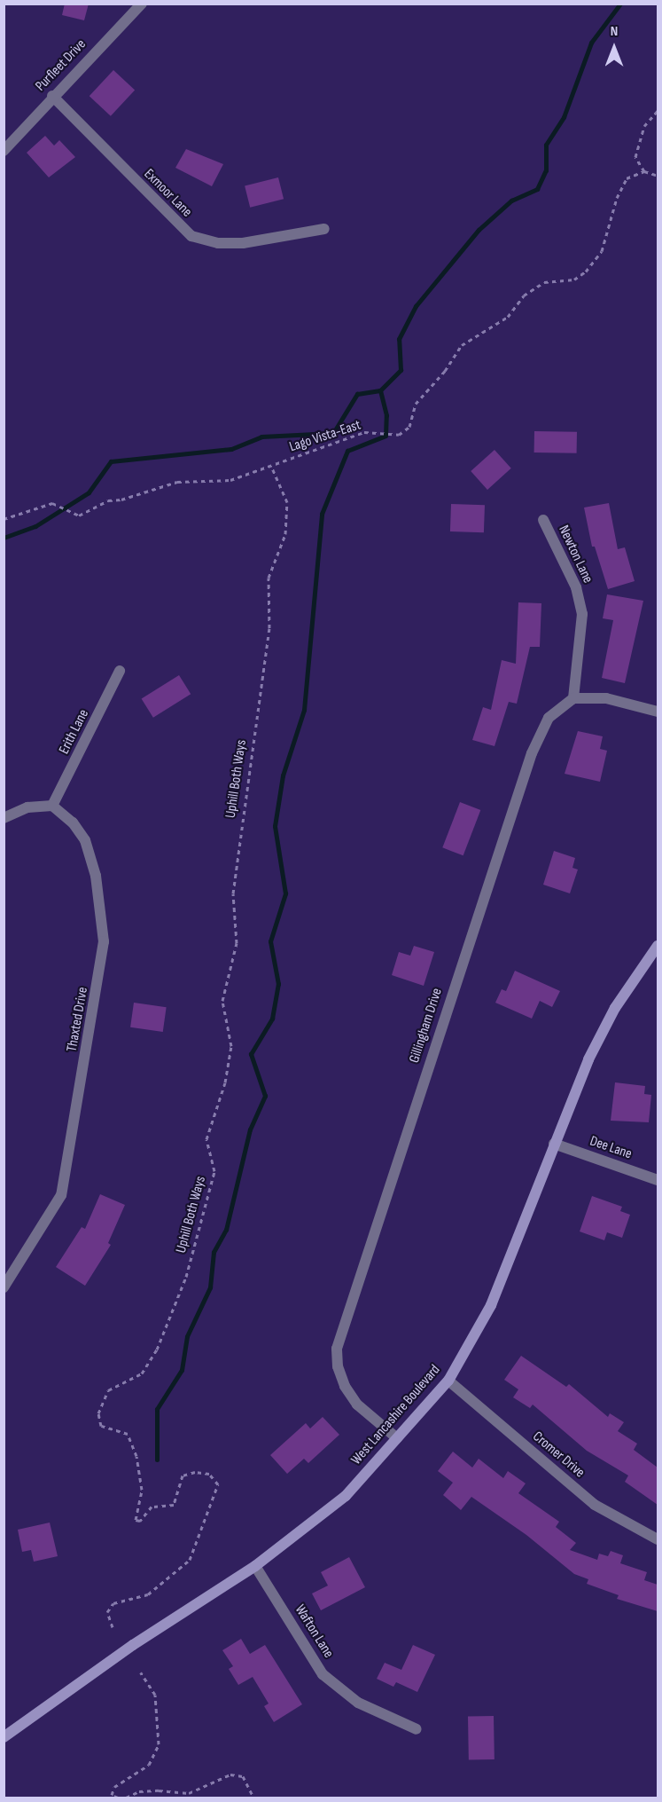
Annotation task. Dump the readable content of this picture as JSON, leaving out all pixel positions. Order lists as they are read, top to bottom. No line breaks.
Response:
{"streets":{"main road":["West Lancashire Boulevard"],"street":["Purfleet Drive","Exmoor Lane","Newton Lane","Erith Lane","Thaxted Drive","Gillingham Drive","Dee Lane","Cromer Drive","Wafton Lane"],"path":["Lago Vista-East","Uphill Both Ways"]},"crossings":[["Purfleet Drive","Exmoor Lane"],["Lago Vista-East","Uphill Both Ways"],["Newton Lane","Gillingham Drive"],["Erith Lane","Thaxted Drive"],["Gillingham Drive","West Lancashire Boulevard"],["Dee Lane","West Lancashire Boulevard"],["West Lancashire Boulevard","Cromer Drive"],["West Lancashire Boulevard","Wafton Lane"]],"north":"top"}
